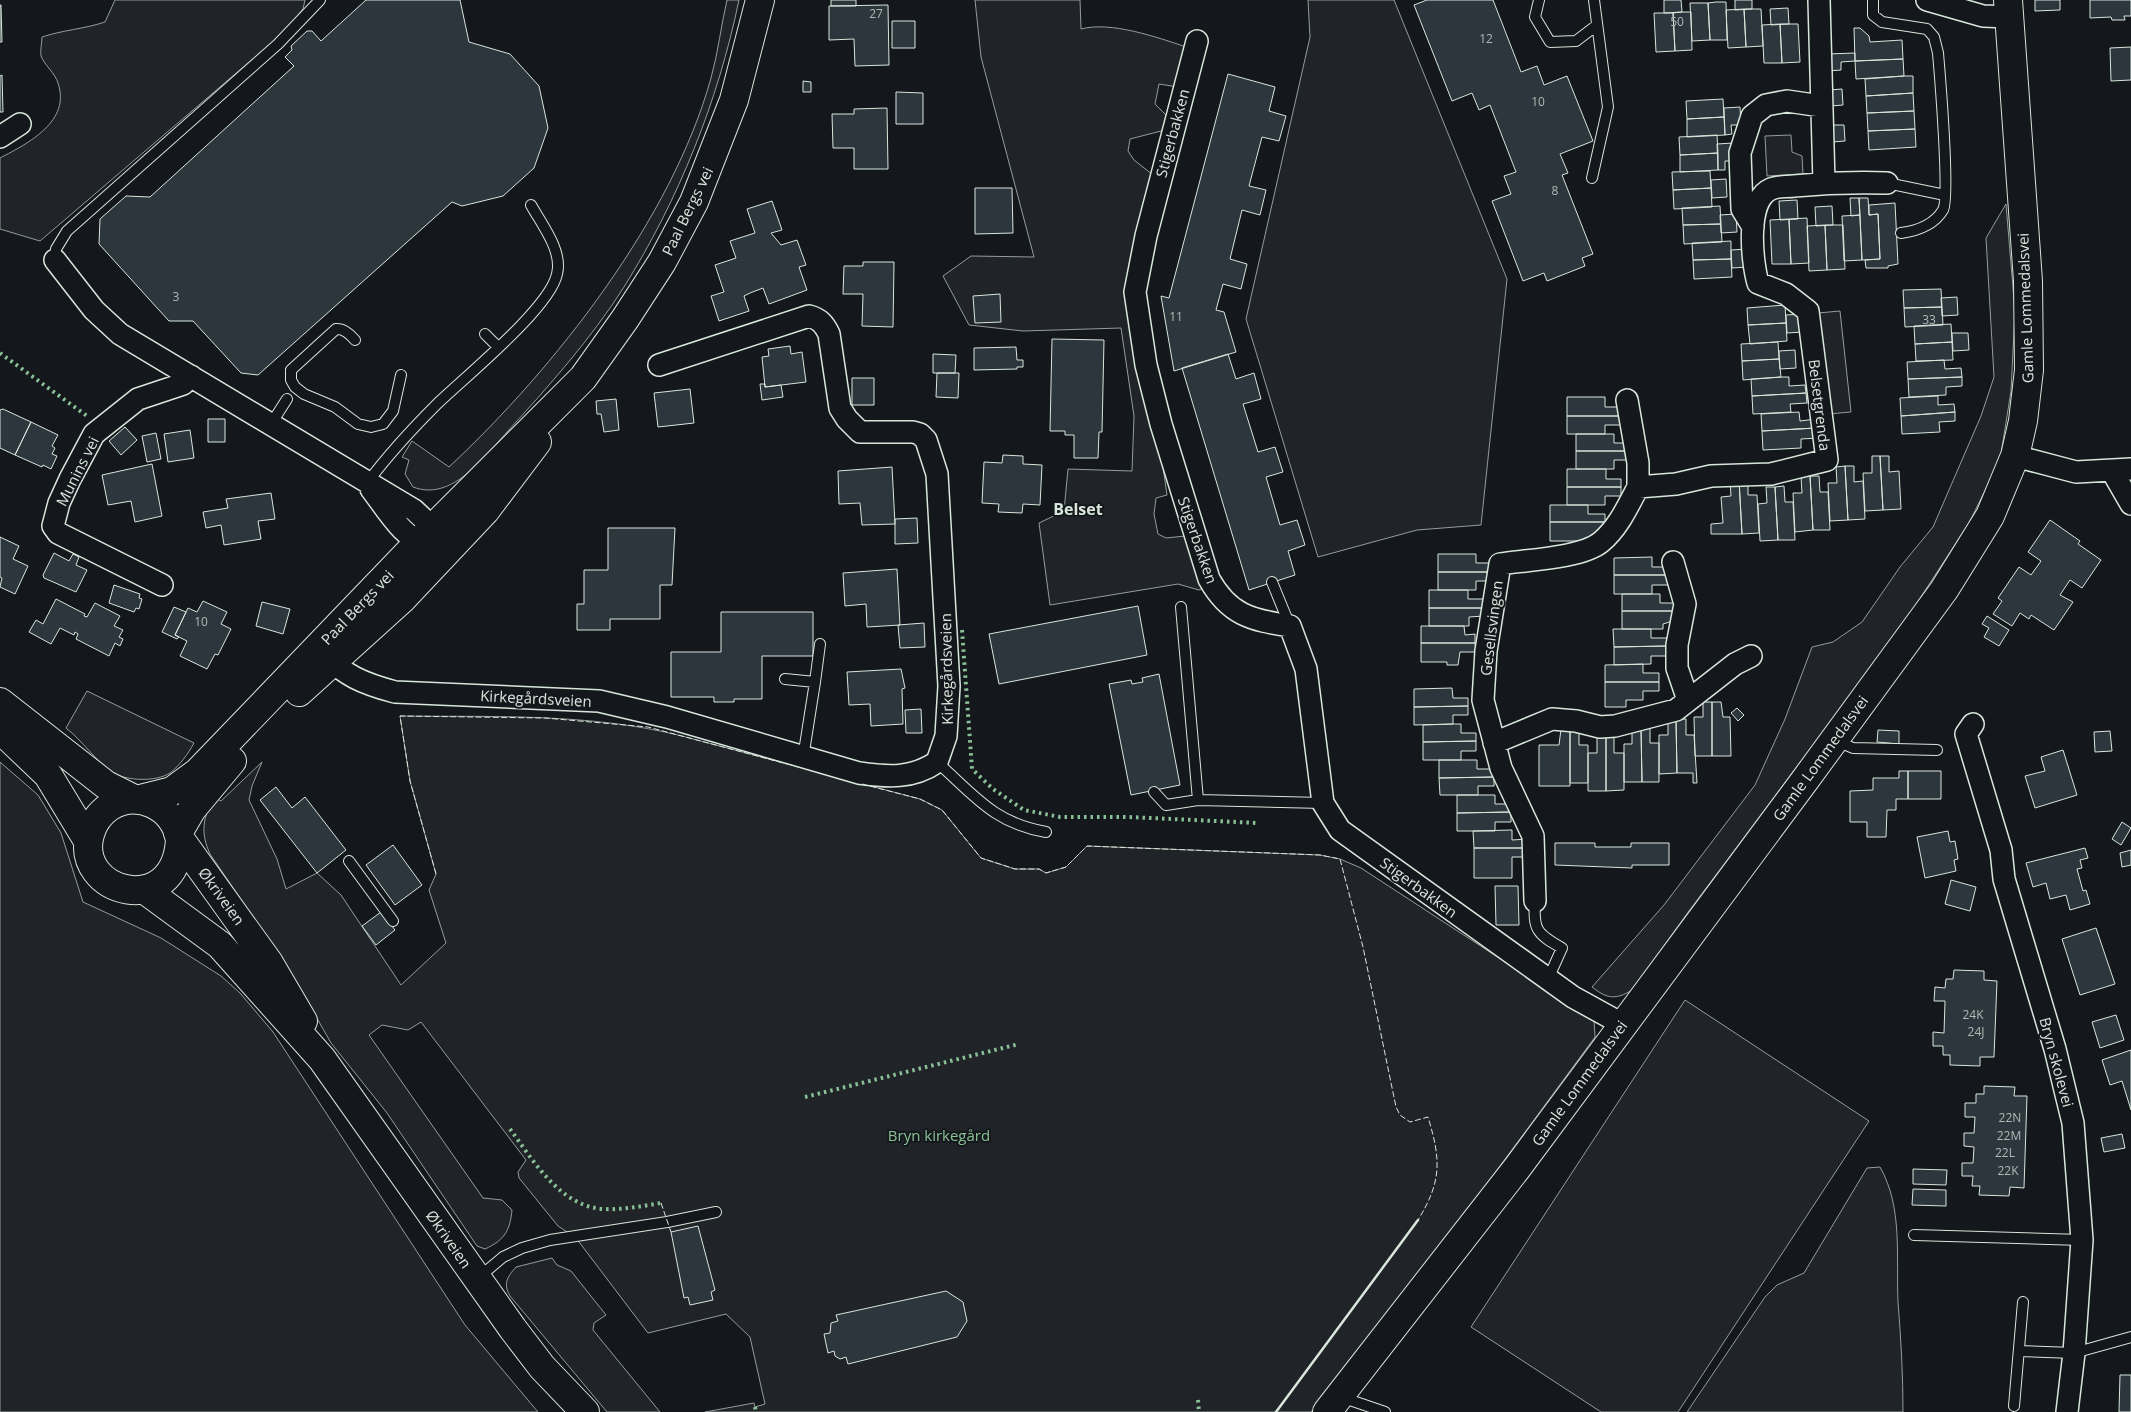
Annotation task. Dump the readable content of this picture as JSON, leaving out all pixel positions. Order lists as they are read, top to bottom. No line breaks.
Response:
{"streets":{"street":["Stigerbakken","Paal Bergs vei","Gamle Lommedalsvei","Belsetgrenda","Munins vei","Gesellsvingen","Kirkegårdsveien","Økriveien","Bryn skolevei"]},"crossings":[["Stigerbakken","Gamle Lommedalsvei"],["Stigerbakken","Gesellsvingen"],["Paal Bergs vei","Kirkegårdsveien"],["Paal Bergs vei","Økriveien"],["Belsetgrenda","Gesellsvingen"]],"districts":["Belset"],"parks":["Bryn kirkegård"],"house_numbers":["27","50","12","10","8","3","11","33","10","24K","24J","22N","22M","22L","22K"]}
